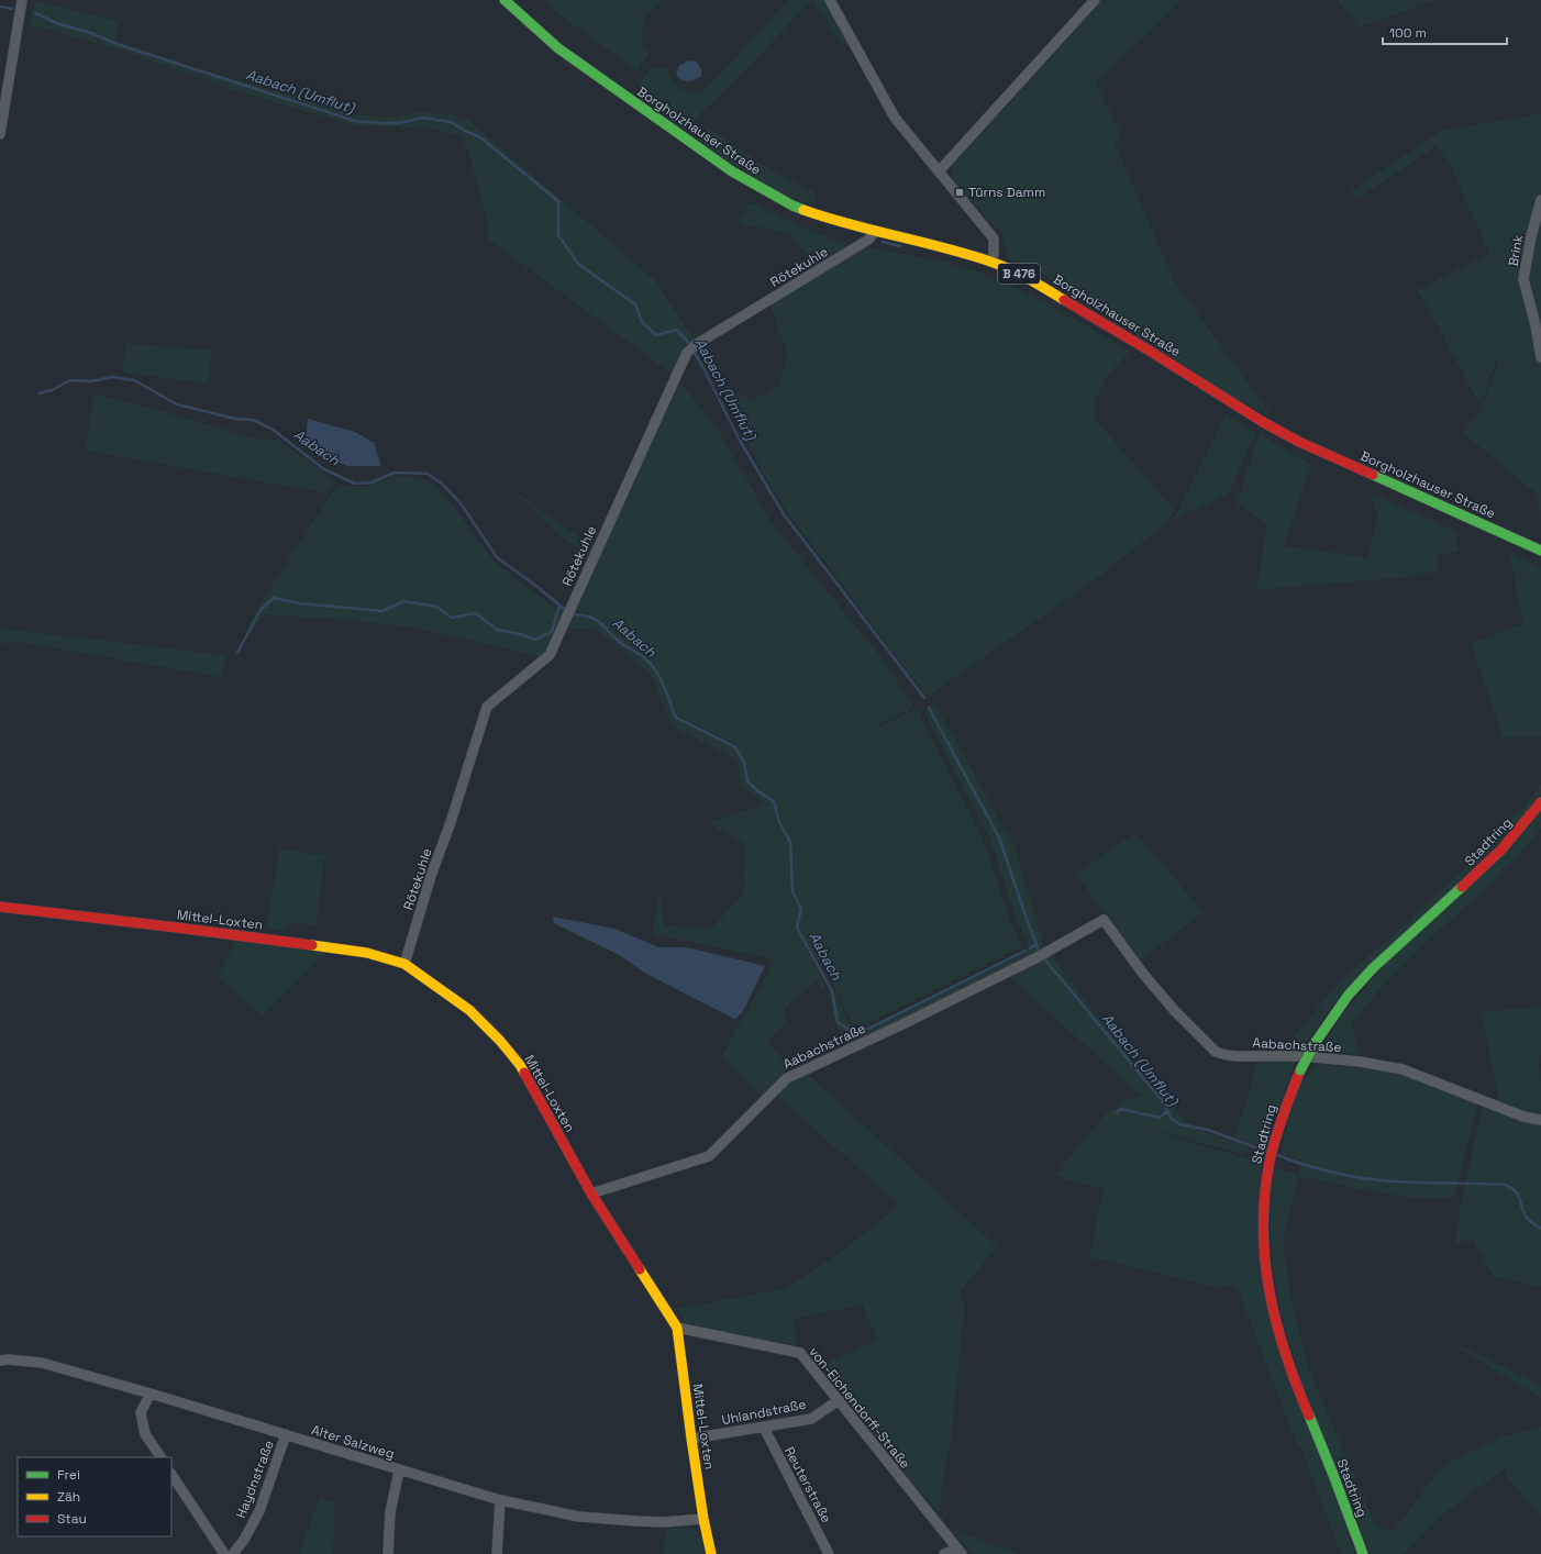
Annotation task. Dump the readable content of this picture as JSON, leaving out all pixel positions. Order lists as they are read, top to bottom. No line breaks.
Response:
{"streets":{"street":["Borgholzhauser Straße","Brink","Rötekuhle","B 476","Stadtring","Mittel-Loxten","Aabachstraße","von-Eichendorff-Straße","Uhlandstraße","Alter Salzweg","Haydnstraße","Reuterstraße"]},"crossings":[["Borgholzhauser Straße","Rötekuhle"],["Rötekuhle","Mittel-Loxten"],["Mittel-Loxten","Aabachstraße"],["Mittel-Loxten","von-Eichendorff-Straße"],["Mittel-Loxten","Uhlandstraße"],["Mittel-Loxten","Alter Salzweg"],["von-Eichendorff-Straße","Uhlandstraße"],["Uhlandstraße","Reuterstraße"],["Alter Salzweg","Haydnstraße"]],"water":["Aabach (Umflut)","Aabach"],"places":{"transit":["Türns Damm"]},"legend":["Frei","Zäh","Stau"],"scale_bar":"100 m"}
